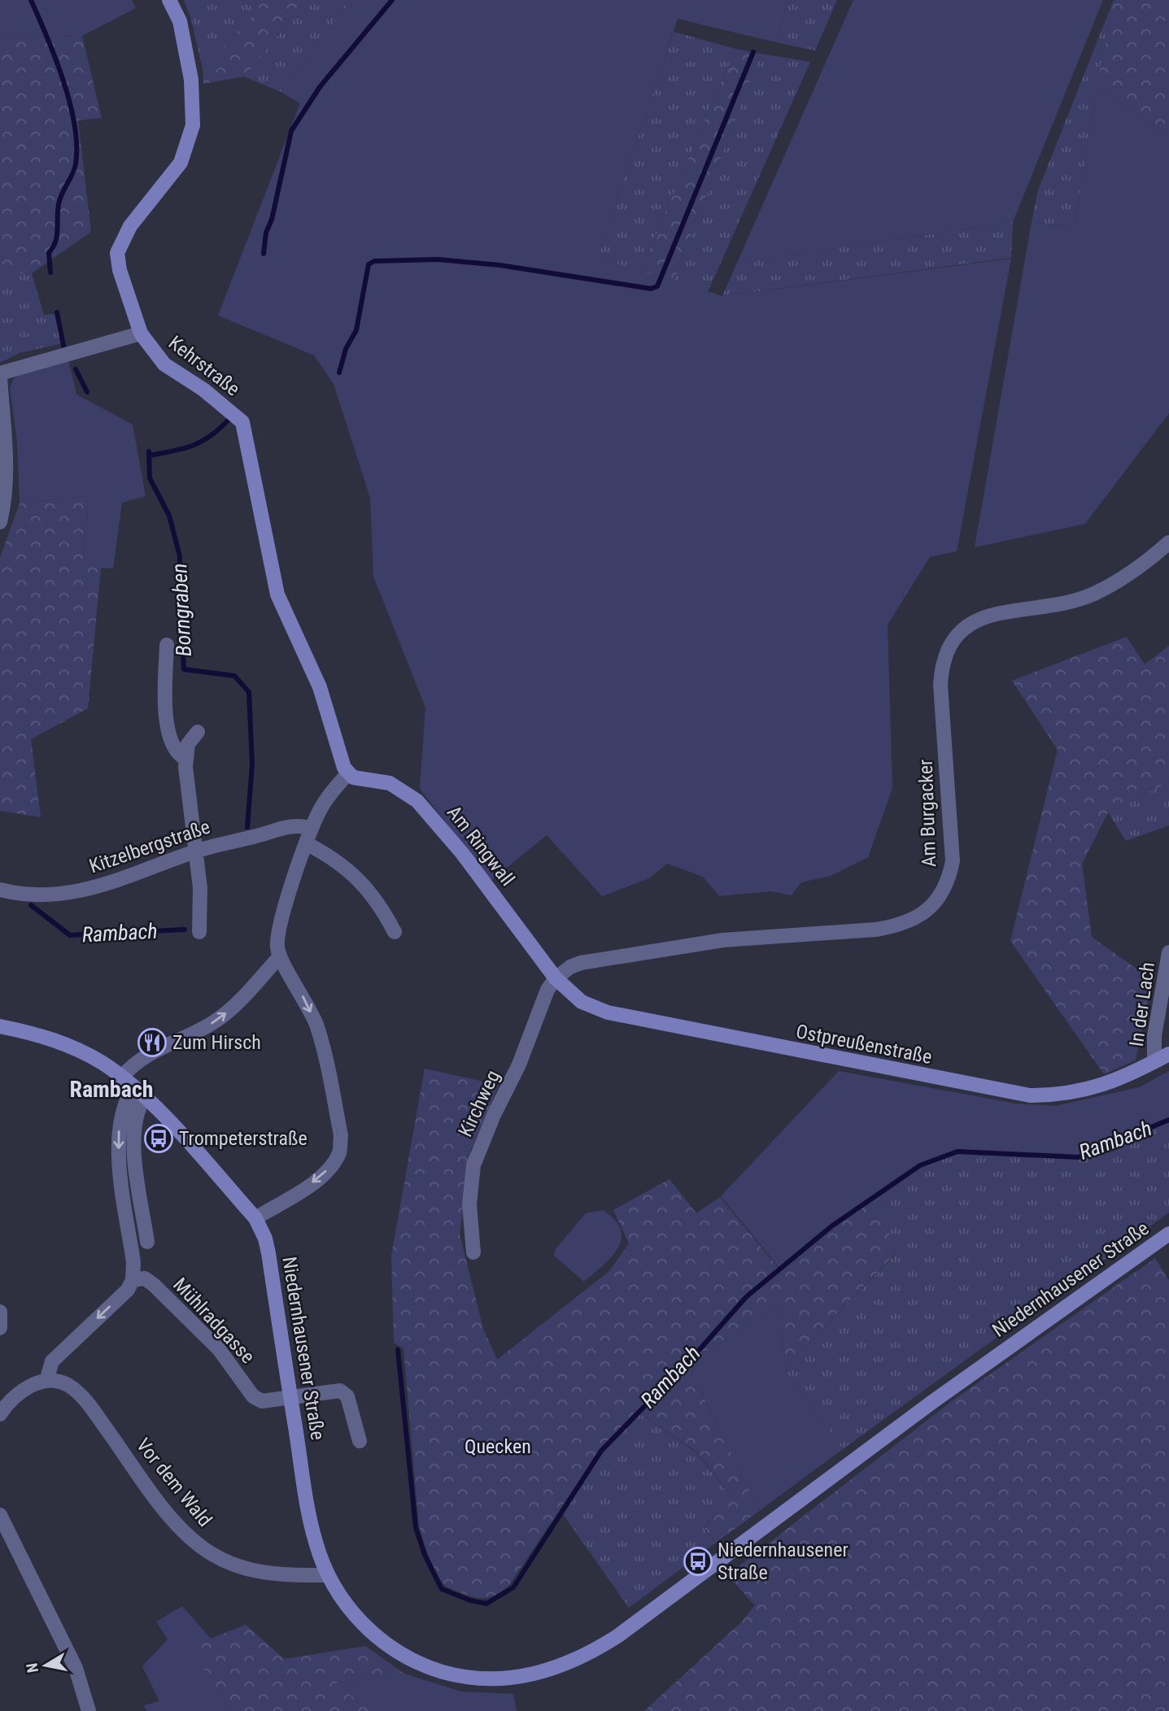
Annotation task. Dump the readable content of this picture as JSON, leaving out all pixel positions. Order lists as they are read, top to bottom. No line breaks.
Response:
{"streets":{"street":["Kehrstraße","Am Burgacker","Am Ringwall","Kitzelbergstraße","In der Lach","Ostpreußenstraße","Kirchweg","Niedernhausener Straße","Mühlradgasse","Vor dem Wald"]},"crossings":[["Kehrstraße","Am Ringwall"],["Am Burgacker","Am Ringwall"],["Am Burgacker","Ostpreußenstraße"],["Am Burgacker","Kirchweg"],["Am Ringwall","Ostpreußenstraße"],["Am Ringwall","Kirchweg"],["In der Lach","Ostpreußenstraße"],["Ostpreußenstraße","Kirchweg"],["Niedernhausener Straße","Mühlradgasse"],["Niedernhausener Straße","Vor dem Wald"]],"districts":["Rambach"],"water":["Borngraben","Rambach"],"parks":["Quecken"],"places":{"restaurant":["Zum Hirsch"],"bus stop":["Trompeterstraße","Niedernhausener Straße"]},"north":"left"}
